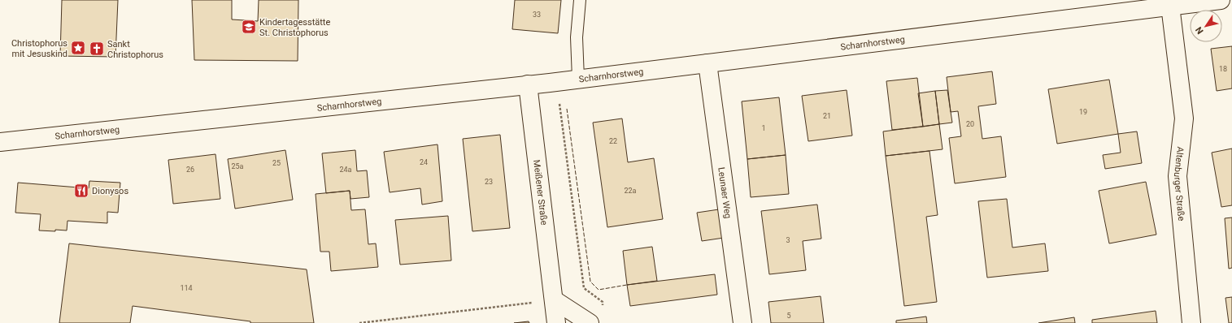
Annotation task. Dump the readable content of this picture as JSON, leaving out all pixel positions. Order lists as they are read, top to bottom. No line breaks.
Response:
{"streets":{"street":["Scharnhorstweg","Altenburger Straße","Meißener Straße","Leunaer Weg"]},"crossings":[["Scharnhorstweg","Altenburger Straße"],["Scharnhorstweg","Meißener Straße"],["Scharnhorstweg","Leunaer Weg"]],"places":{"school or university":["Kindertagesstätte St. Christophorus"],"place":["Christophorus mit Jesuskind"],"church":["Sankt Christophorus"],"restaurant":["Dionysos"]},"house_numbers":["33","18","19","21","20","1","22","24","25","25a","26","24a","23","22a","3","114","5"],"north":"bottom left"}
